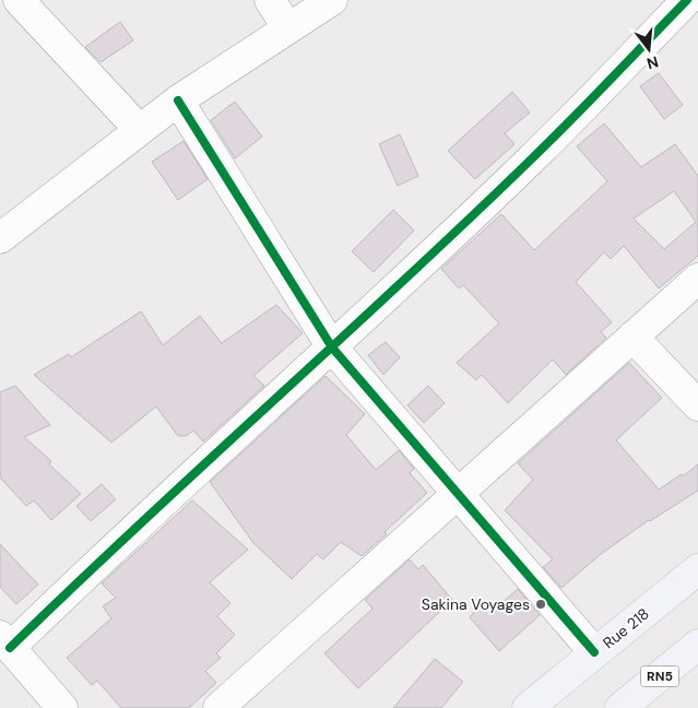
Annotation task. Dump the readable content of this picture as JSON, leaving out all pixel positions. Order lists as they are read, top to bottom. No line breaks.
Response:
{"streets":{"highway":["Rue 218","RN5"]},"places":["Sakina Voyages"],"north":"bottom"}
